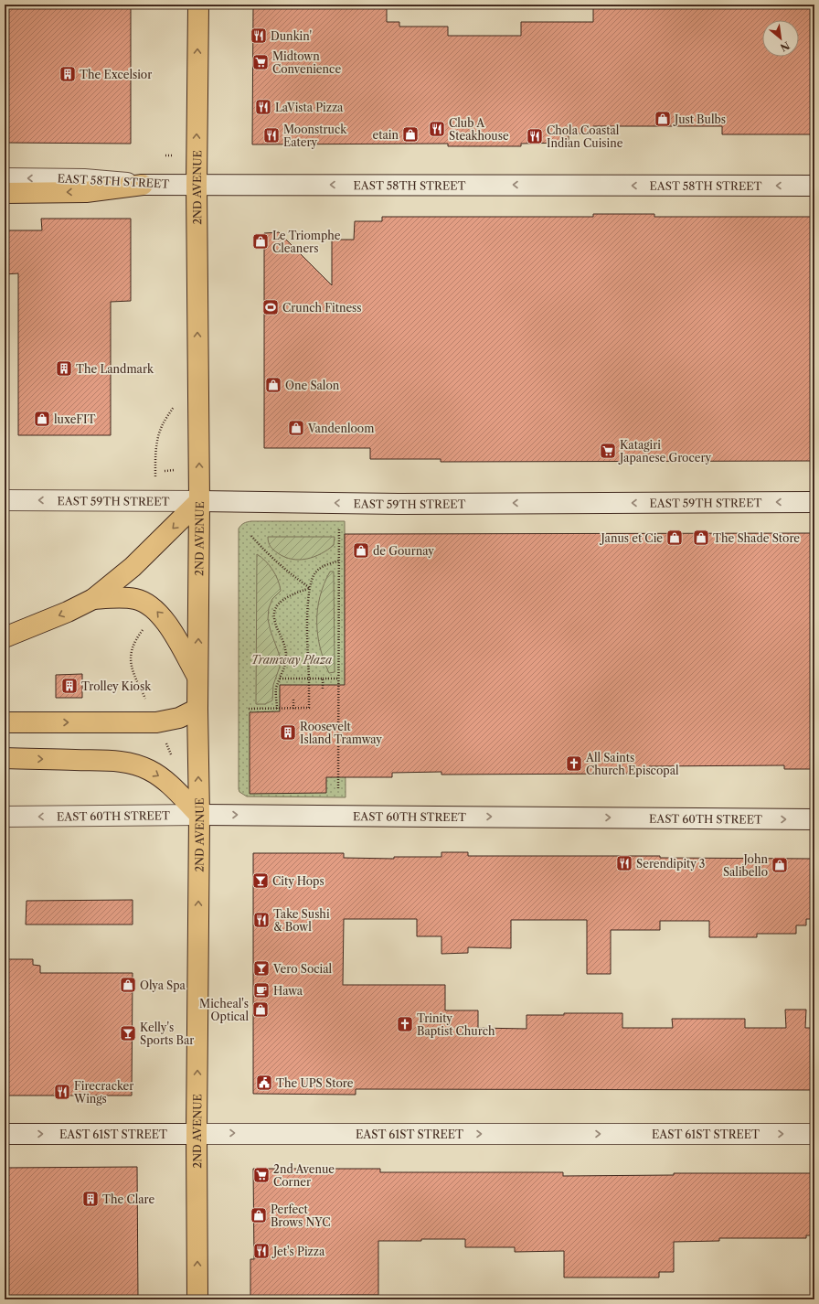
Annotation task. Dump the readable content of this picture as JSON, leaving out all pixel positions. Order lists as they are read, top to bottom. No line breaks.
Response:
{"streets":{"main road":["EAST 58TH STREET","2ND AVENUE","EAST 59TH STREET","EAST 60TH STREET","EAST 61ST STREET"]},"crossings":[["EAST 58TH STREET","2ND AVENUE"],["2ND AVENUE","EAST 59TH STREET"],["2ND AVENUE","EAST 60TH STREET"],["2ND AVENUE","EAST 61ST STREET"]],"one_way":["EAST 58TH STREET","2ND AVENUE","EAST 59TH STREET","EAST 61ST STREET"],"parks":["Tramway Plaza"],"places":{"restaurant":["Dunkin'","LaVista Pizza","Club A Steakhouse","Moonstruck Eatery","Chola Coastal Indian Cuisine","Serendipity 3","Take Sushi & Bowl","Firecracker Wings","Jet's Pizza"],"supermarket":["Midtown Convenience","Katagiri Japanese Grocery","2nd Avenue Corner"],"building":["The Excelsior","The Landmark","Trolley Kiosk","Roosevelt Island Tramway","The Clare"],"shop":["Just Bulbs","etain","Le Triomphe Cleaners","One Salon","luxeFIT","Vandenloom","Janus et Cie","The Shade Store","de Gournay","John Salibello","Olya Spa","Micheal's Optical","Perfect Brows NYC"],"sports":["Crunch Fitness"],"church":["All Saints Church Episcopal","Trinity Baptist Church"],"bar":["City Hops","Vero Social","Kelly's Sports Bar"],"cafe":["Hawa"],"public building":["The UPS Store"]},"north":"bottom right"}
